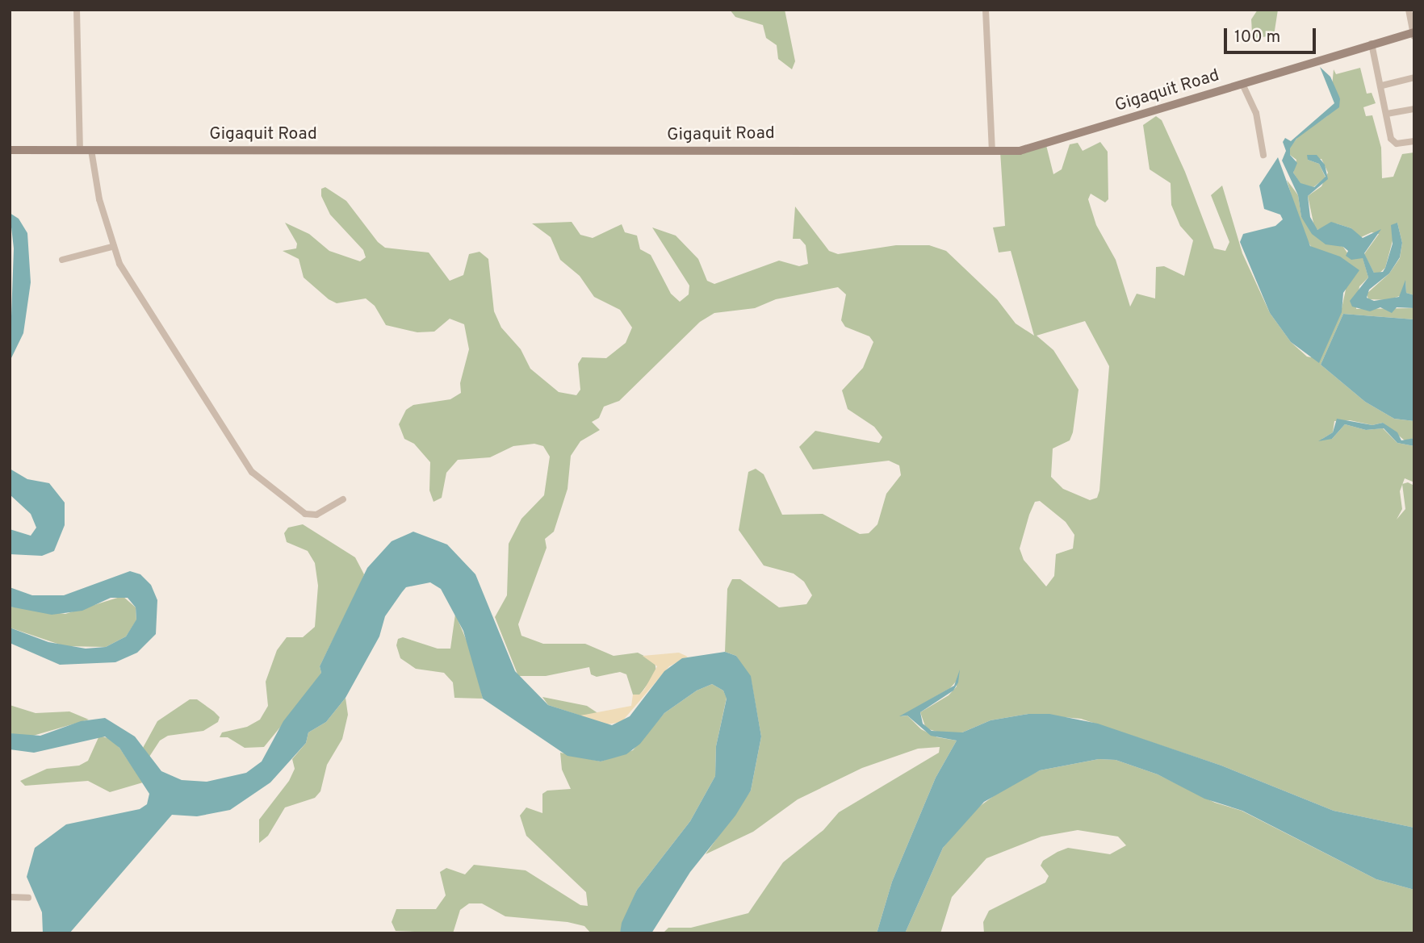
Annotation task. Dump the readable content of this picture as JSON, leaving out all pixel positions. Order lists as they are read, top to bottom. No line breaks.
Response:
{"streets":{"main road":["Gigaquit Road"]},"scale_bar":"100 m"}
